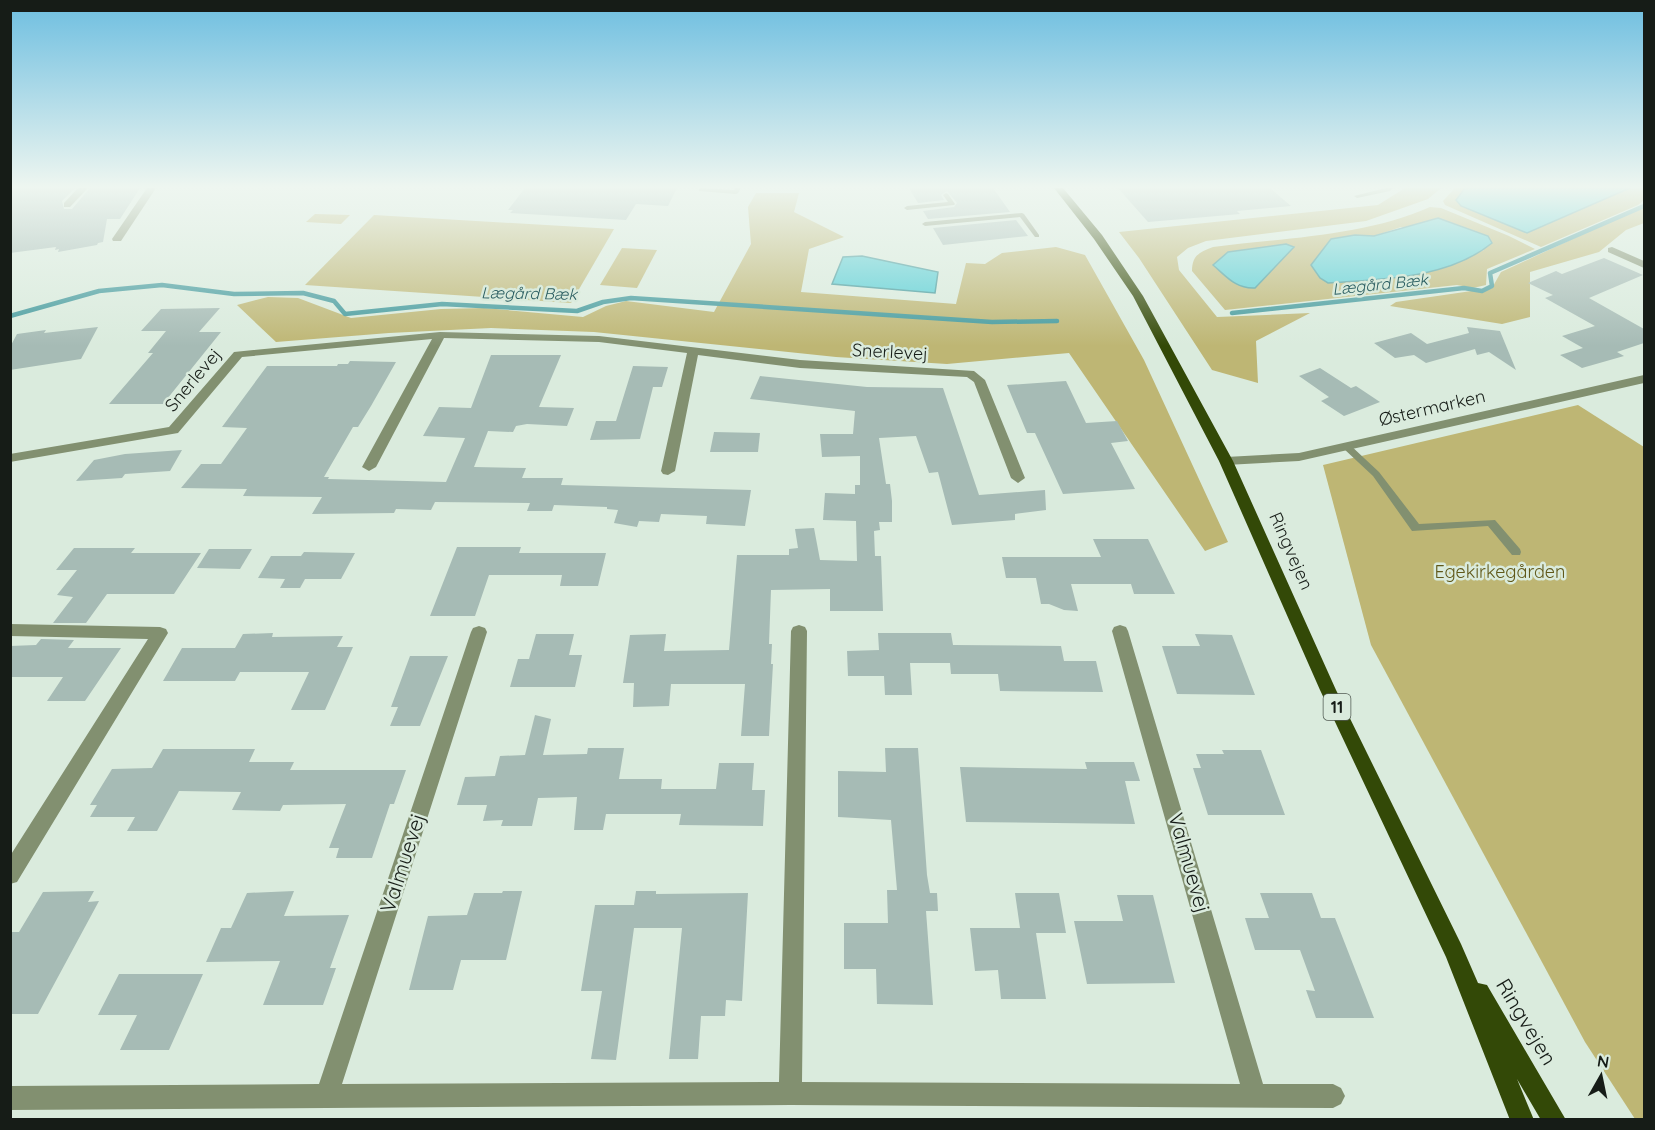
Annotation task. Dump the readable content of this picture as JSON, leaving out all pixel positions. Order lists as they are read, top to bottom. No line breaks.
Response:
{"streets":{"main road":["Ringvejen","11"],"street":["Snerlevej","Østermarken","Valmuevej"]},"crossings":[["Østermarken","Ringvejen"]],"water":["Lægård Bæk"],"parks":["Egekirkegården"],"north":"top"}
